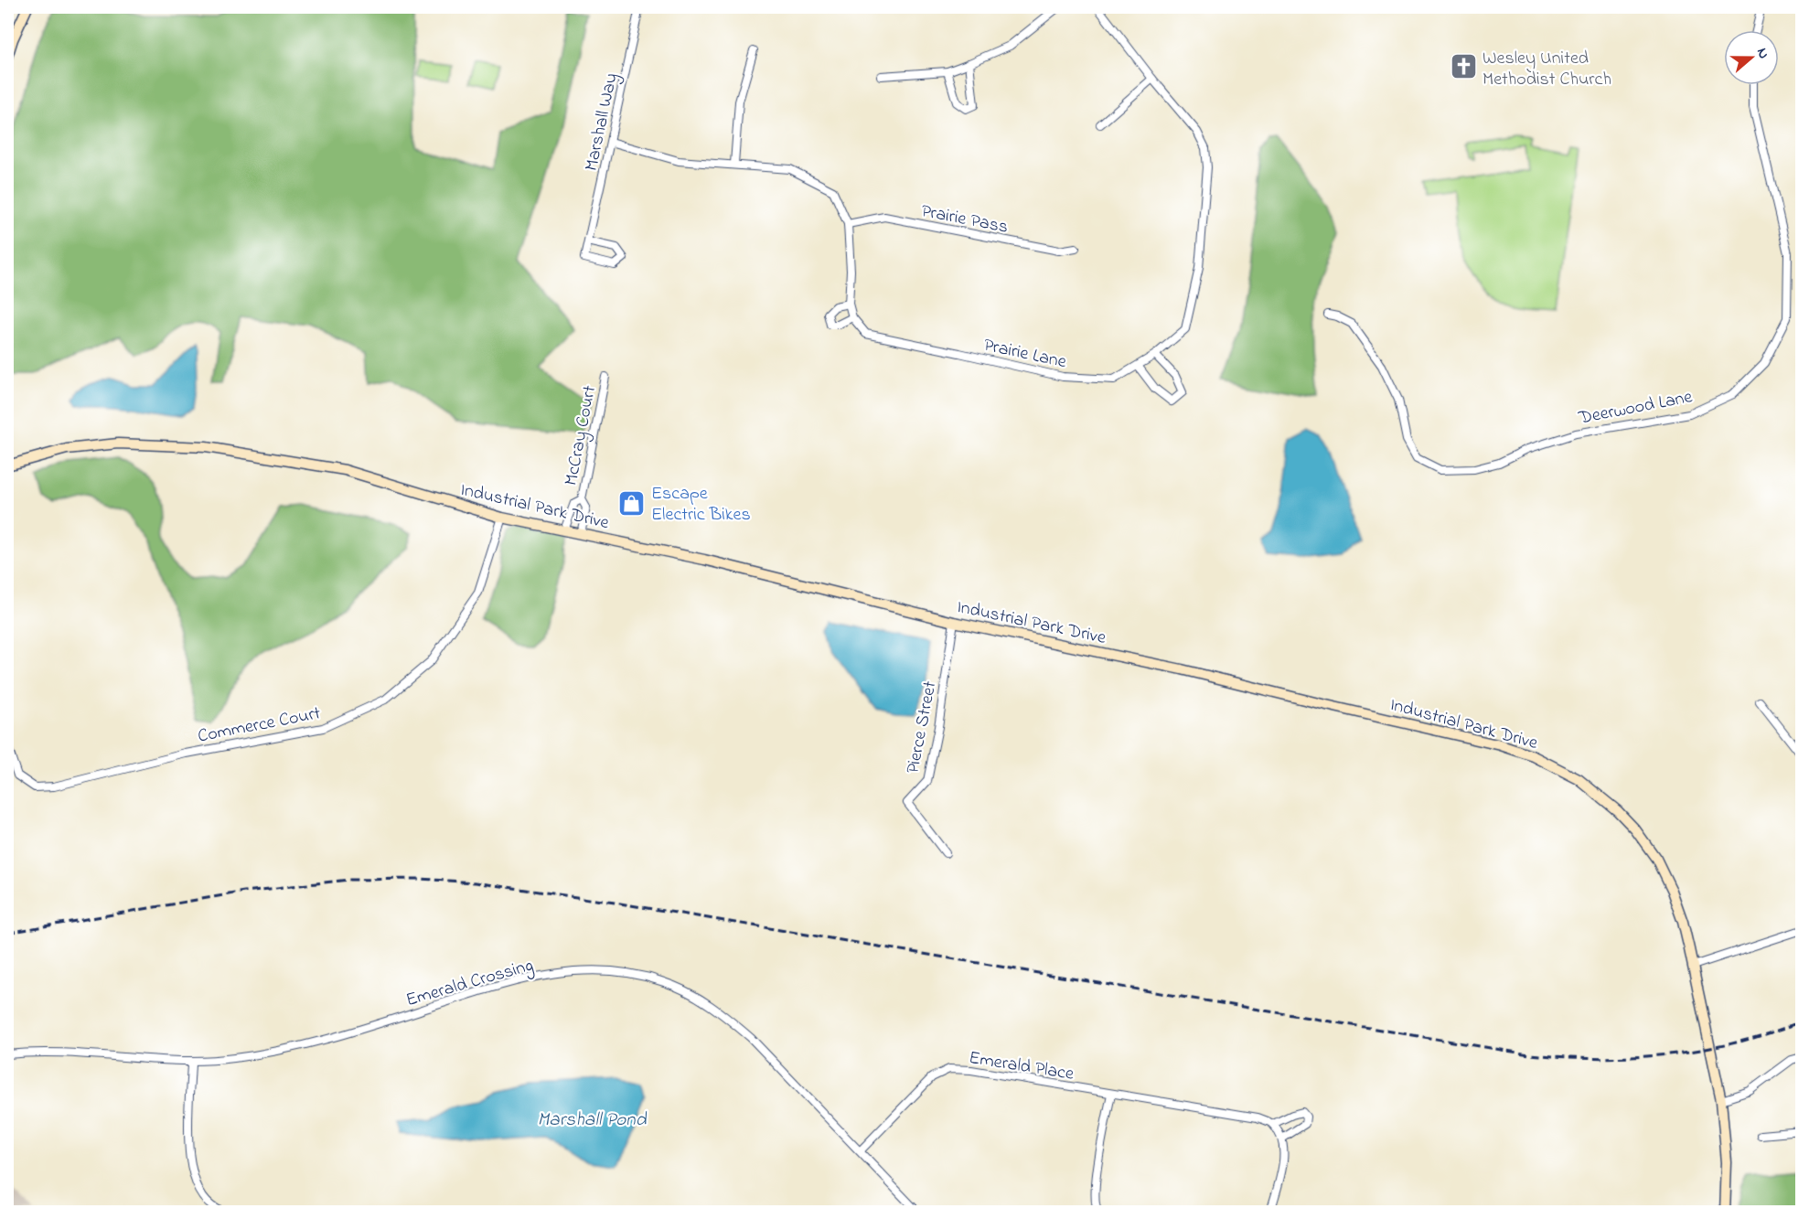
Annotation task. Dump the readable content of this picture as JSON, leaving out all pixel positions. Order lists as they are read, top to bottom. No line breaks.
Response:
{"streets":{"street":["Marshall Way","Prairie Pass","Prairie Lane","Deerwood Lane","McCray Court","Industrial Park Drive","Commerce Court","Pierce Street","Emerald Crossing","Emerald Place"]},"crossings":[["McCray Court","Industrial Park Drive"],["Industrial Park Drive","Commerce Court"],["Industrial Park Drive","Pierce Street"],["Emerald Crossing","Emerald Place"]],"water":["Marshall Pond"],"places":{"church":["Wesley United Methodist Church"],"shop":["Escape Electric Bikes"]},"north":"right"}
